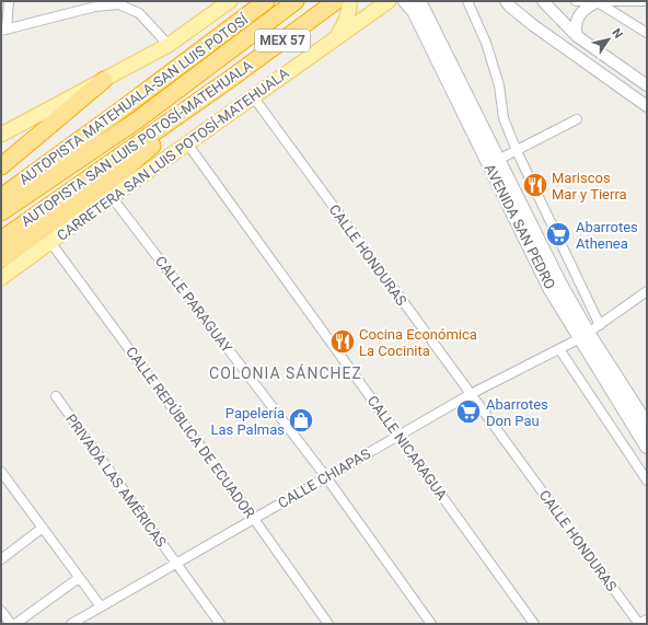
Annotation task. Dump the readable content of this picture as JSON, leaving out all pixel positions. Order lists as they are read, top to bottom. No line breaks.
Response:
{"streets":{"highway":["MEX 57","AUTOPISTA MATEHUALA-SAN LUIS POTOSÍ","AUTOPISTA SAN LUIS POTOSÍ-MATEHUALA"],"main road":["CARRETERA SAN LUIS POTOSÍ-MATEHUALA","AVENIDA SAN PEDRO"],"street":["CALLE HONDURAS","CALLE PARAGUAY","CALLE REPÚBLICA DE ECUADOR","CALLE NICARAGUA","CALLE CHIAPAS","PRIVADA LAS AMÉRICAS"]},"crossings":[["CARRETERA SAN LUIS POTOSÍ-MATEHUALA","CALLE HONDURAS"],["CARRETERA SAN LUIS POTOSÍ-MATEHUALA","CALLE PARAGUAY"],["CARRETERA SAN LUIS POTOSÍ-MATEHUALA","CALLE REPÚBLICA DE ECUADOR"],["CARRETERA SAN LUIS POTOSÍ-MATEHUALA","CALLE NICARAGUA"],["AVENIDA SAN PEDRO","CALLE CHIAPAS"],["CALLE HONDURAS","CALLE CHIAPAS"],["CALLE PARAGUAY","CALLE CHIAPAS"],["CALLE REPÚBLICA DE ECUADOR","CALLE CHIAPAS"],["CALLE NICARAGUA","CALLE CHIAPAS"],["CALLE CHIAPAS","PRIVADA LAS AMÉRICAS"]],"districts":["COLONIA SÁNCHEZ"],"places":{"restaurant":["Mariscos Mar y Tierra","Cocina Económica La Cocinita"],"supermarket":["Abarrotes Athenea","Abarrotes Don Pau"],"shop":["Papelería Las Palmas"]},"north":"top right"}
